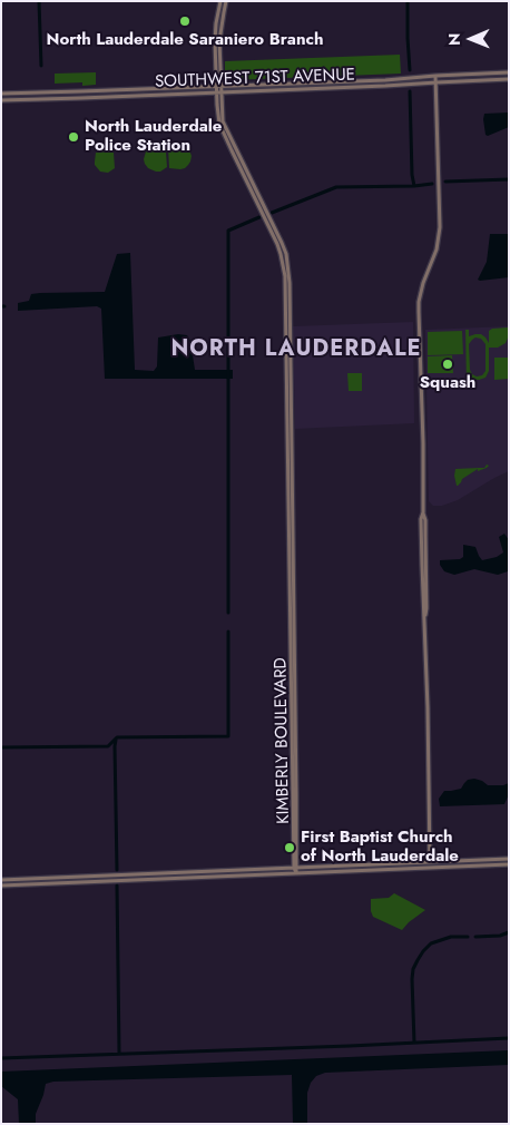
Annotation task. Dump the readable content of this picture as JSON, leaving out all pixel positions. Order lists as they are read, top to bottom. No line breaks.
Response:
{"streets":{"street":["SOUTHWEST 71ST AVENUE","KIMBERLY BOULEVARD"]},"crossings":[["SOUTHWEST 71ST AVENUE","KIMBERLY BOULEVARD"]],"districts":["NORTH LAUDERDALE"],"places":["North Lauderdale Saraniero Branch","North Lauderdale Police Station","Squash","First Baptist Church of North Lauderdale"],"north":"left"}
